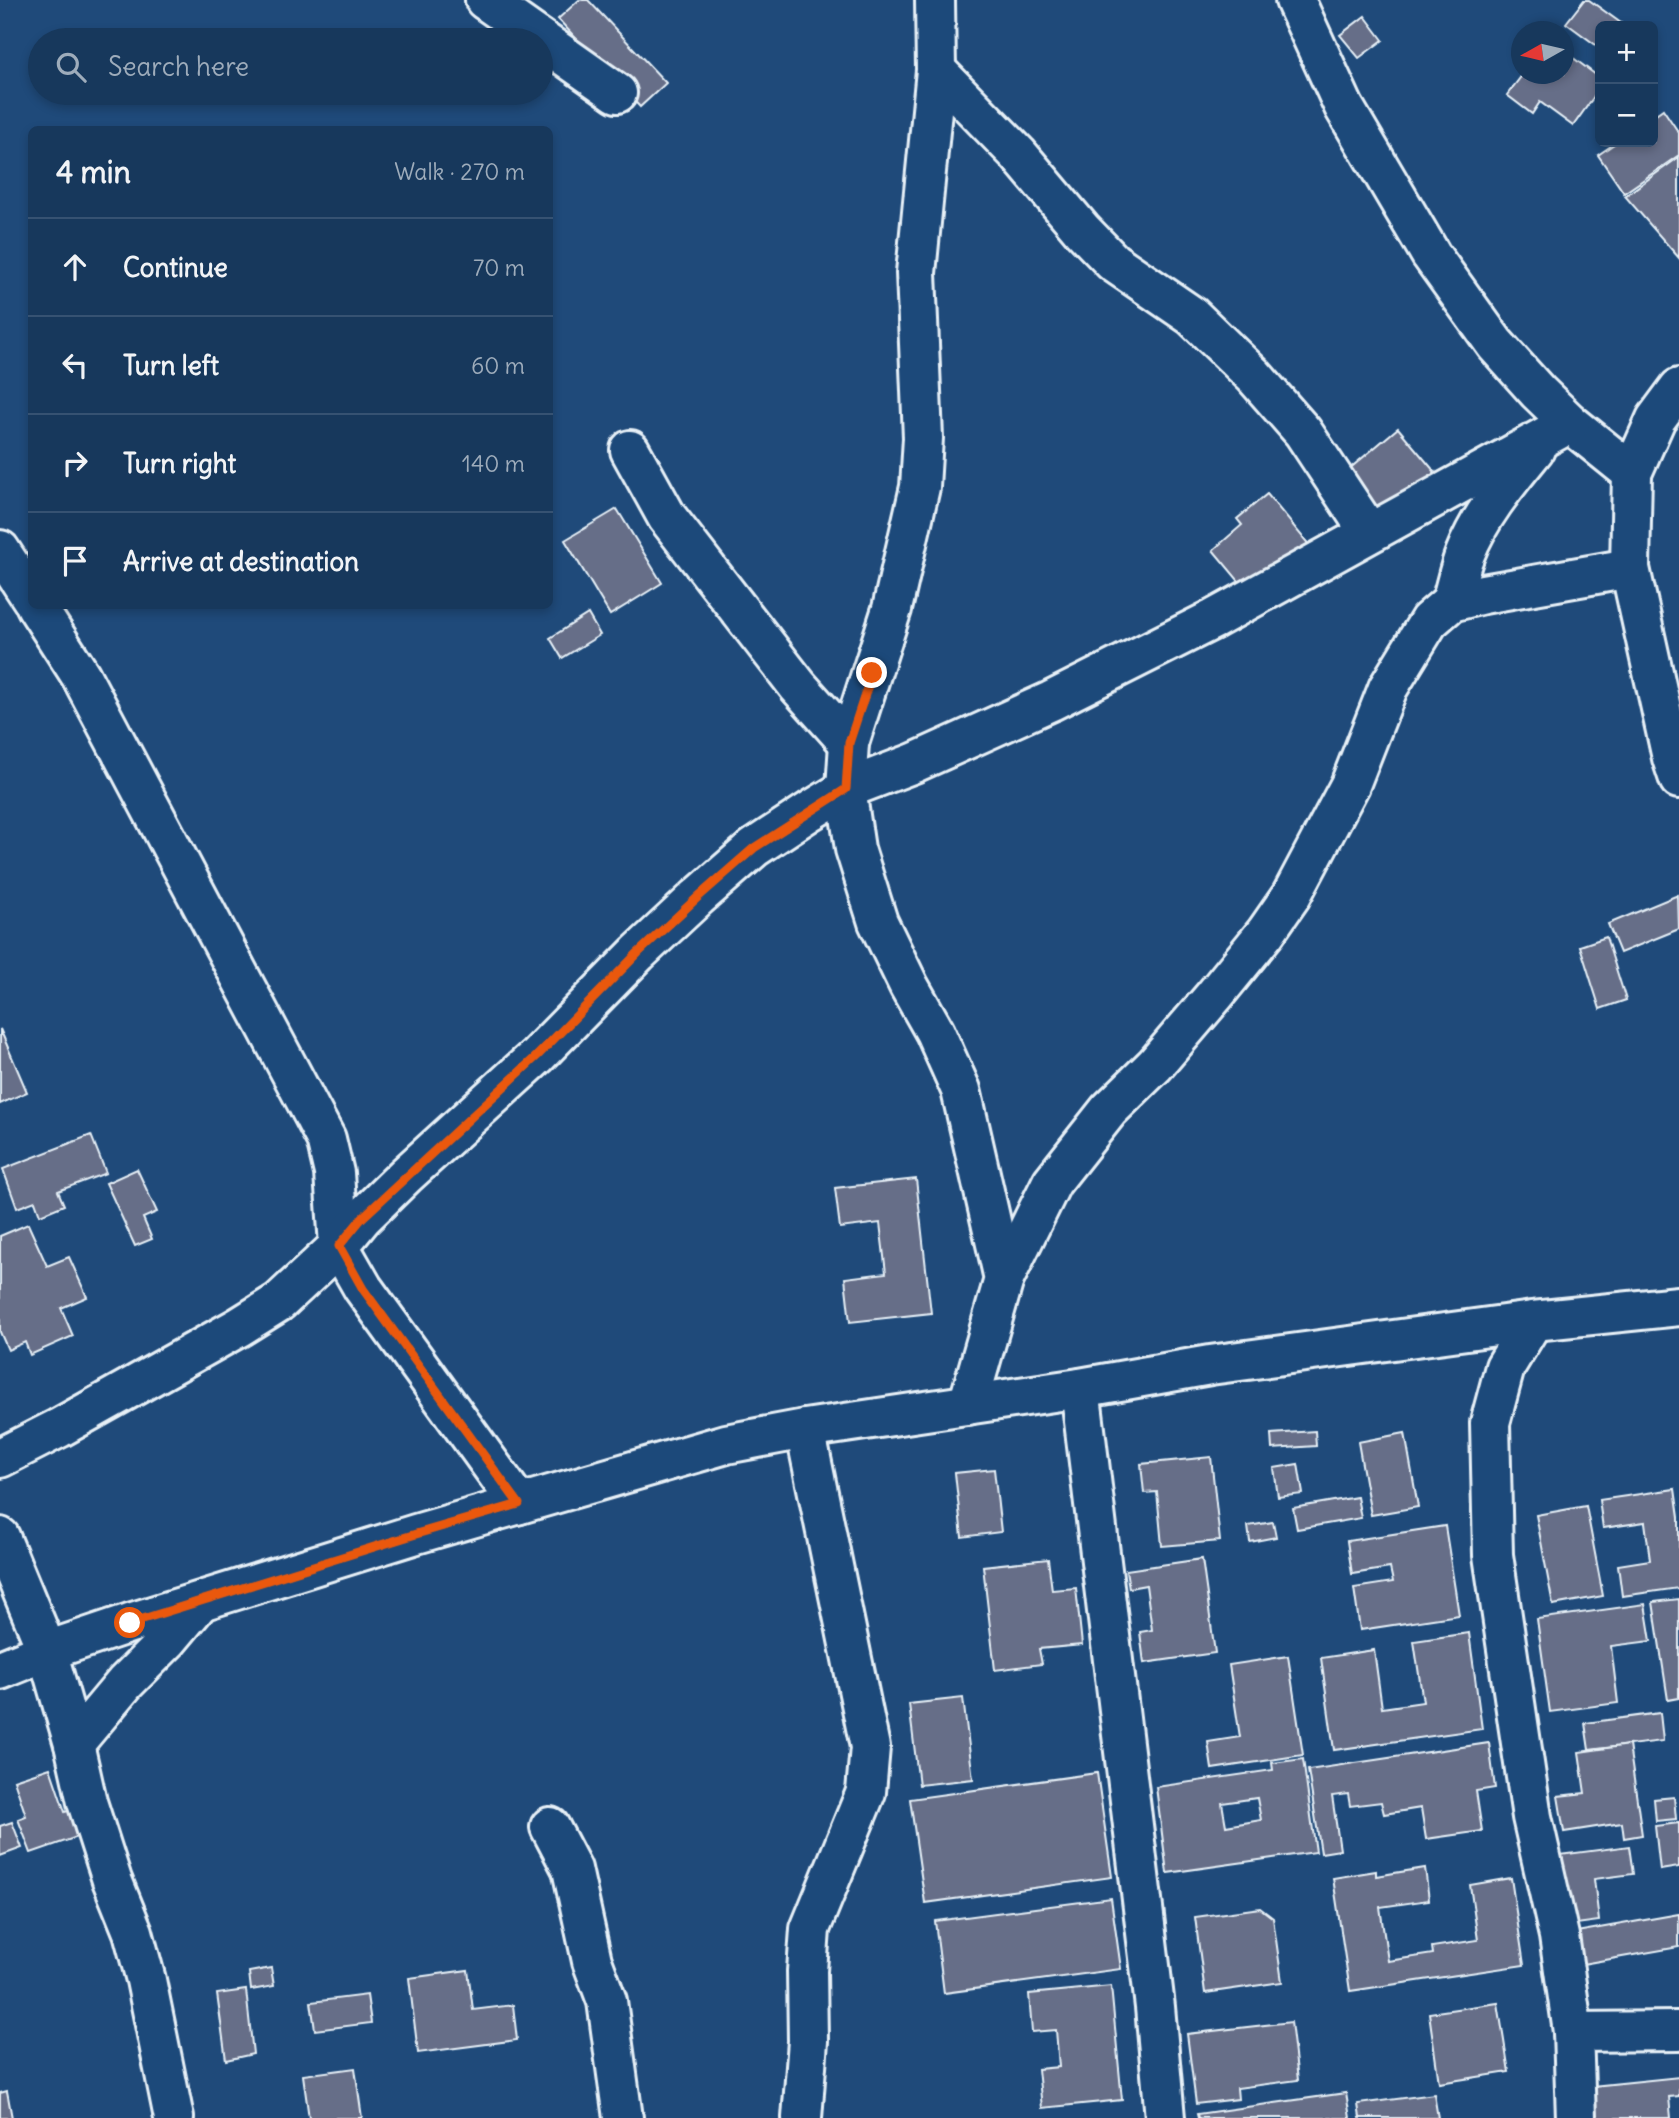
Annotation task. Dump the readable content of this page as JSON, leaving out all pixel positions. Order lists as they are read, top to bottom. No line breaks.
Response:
{"north":"left","page":{"map_buttons":["+","−"],"search":"Search here","heading":["4 min","Walk · 270 m"],"list":[["Continue","70 m"],["Turn left","60 m"],["Turn right","140 m"],"Arrive at destination"]}}
